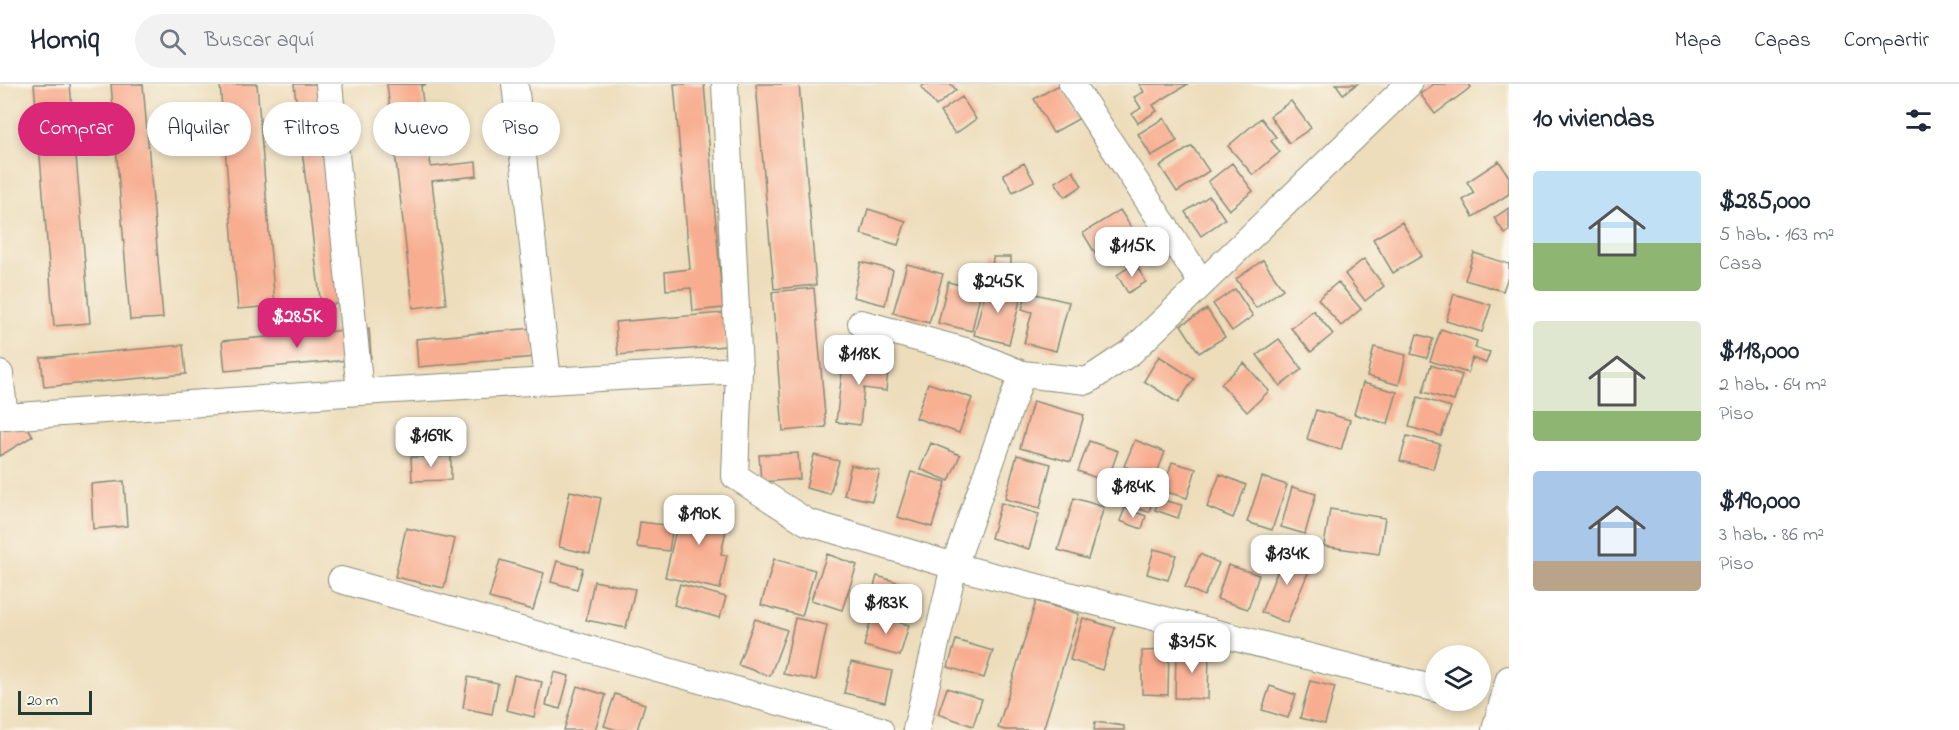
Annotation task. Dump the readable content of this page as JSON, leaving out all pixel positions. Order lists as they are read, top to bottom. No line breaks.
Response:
{"scale_bar":"20 m","page":{"header":"Homiq","search":"Buscar aquí","nav":["Mapa","Capas","Compartir"],"heading":"10 viviendas","chip":["Comprar","Alquilar","Filtros","Nuevo","Piso"],"list":[{"name":"$285,000","note":"5 hab. · 163 m² · Casa"},{"name":"$118,000","note":"2 hab. · 64 m² · Piso"},{"name":"$190,000","note":"3 hab. · 86 m² · Piso"}],"price":["$115K","$245K","$285K","$118K","$169K","$184K","$190K","$134K","$183K","$315K"],"scale":"20 m"}}
